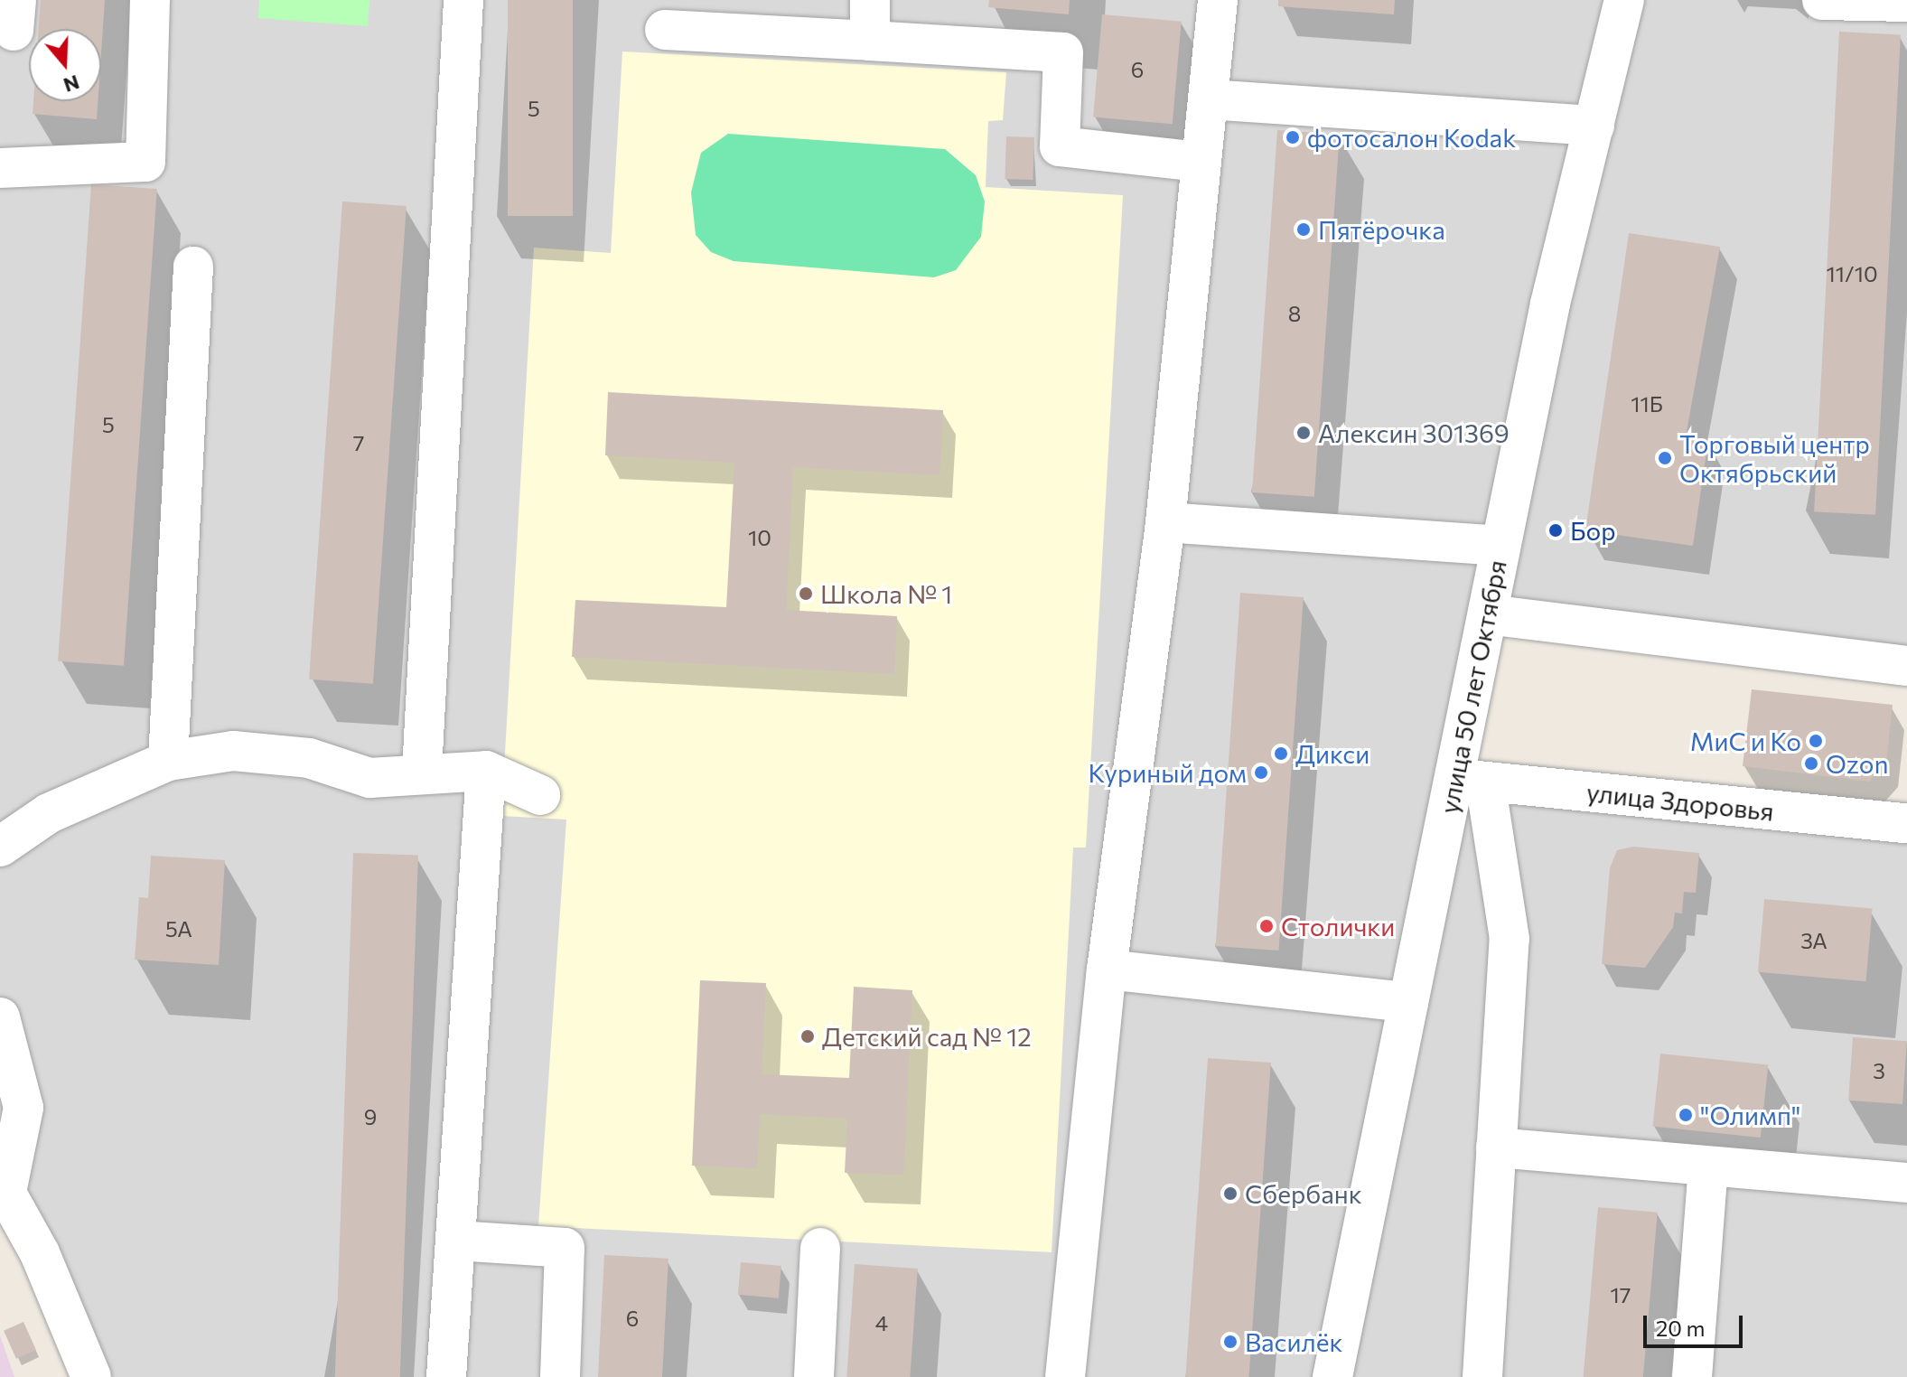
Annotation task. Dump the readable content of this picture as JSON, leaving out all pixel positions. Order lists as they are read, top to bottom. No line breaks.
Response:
{"streets":{"street":["улица 50 лет Октября","улица Здоровья"]},"crossings":[["улица 50 лет Октября","улица Здоровья"]],"places":["фотосалон Kodak","Пятёрочка","Алексин 301369","Торговый центр Октябрьский","Бор","Школа № 1","МиС и Ко","Дикси","Ozon","Куриный дом","Столички","Детский сад № 12","\"Олимп\"","Сбербанк","Василёк"],"house_numbers":["6","5","11/10","8","11Б","5","7","10","5А","3А","3","9","17","6","4"],"scale_bar":"20 m","north":"bottom"}
